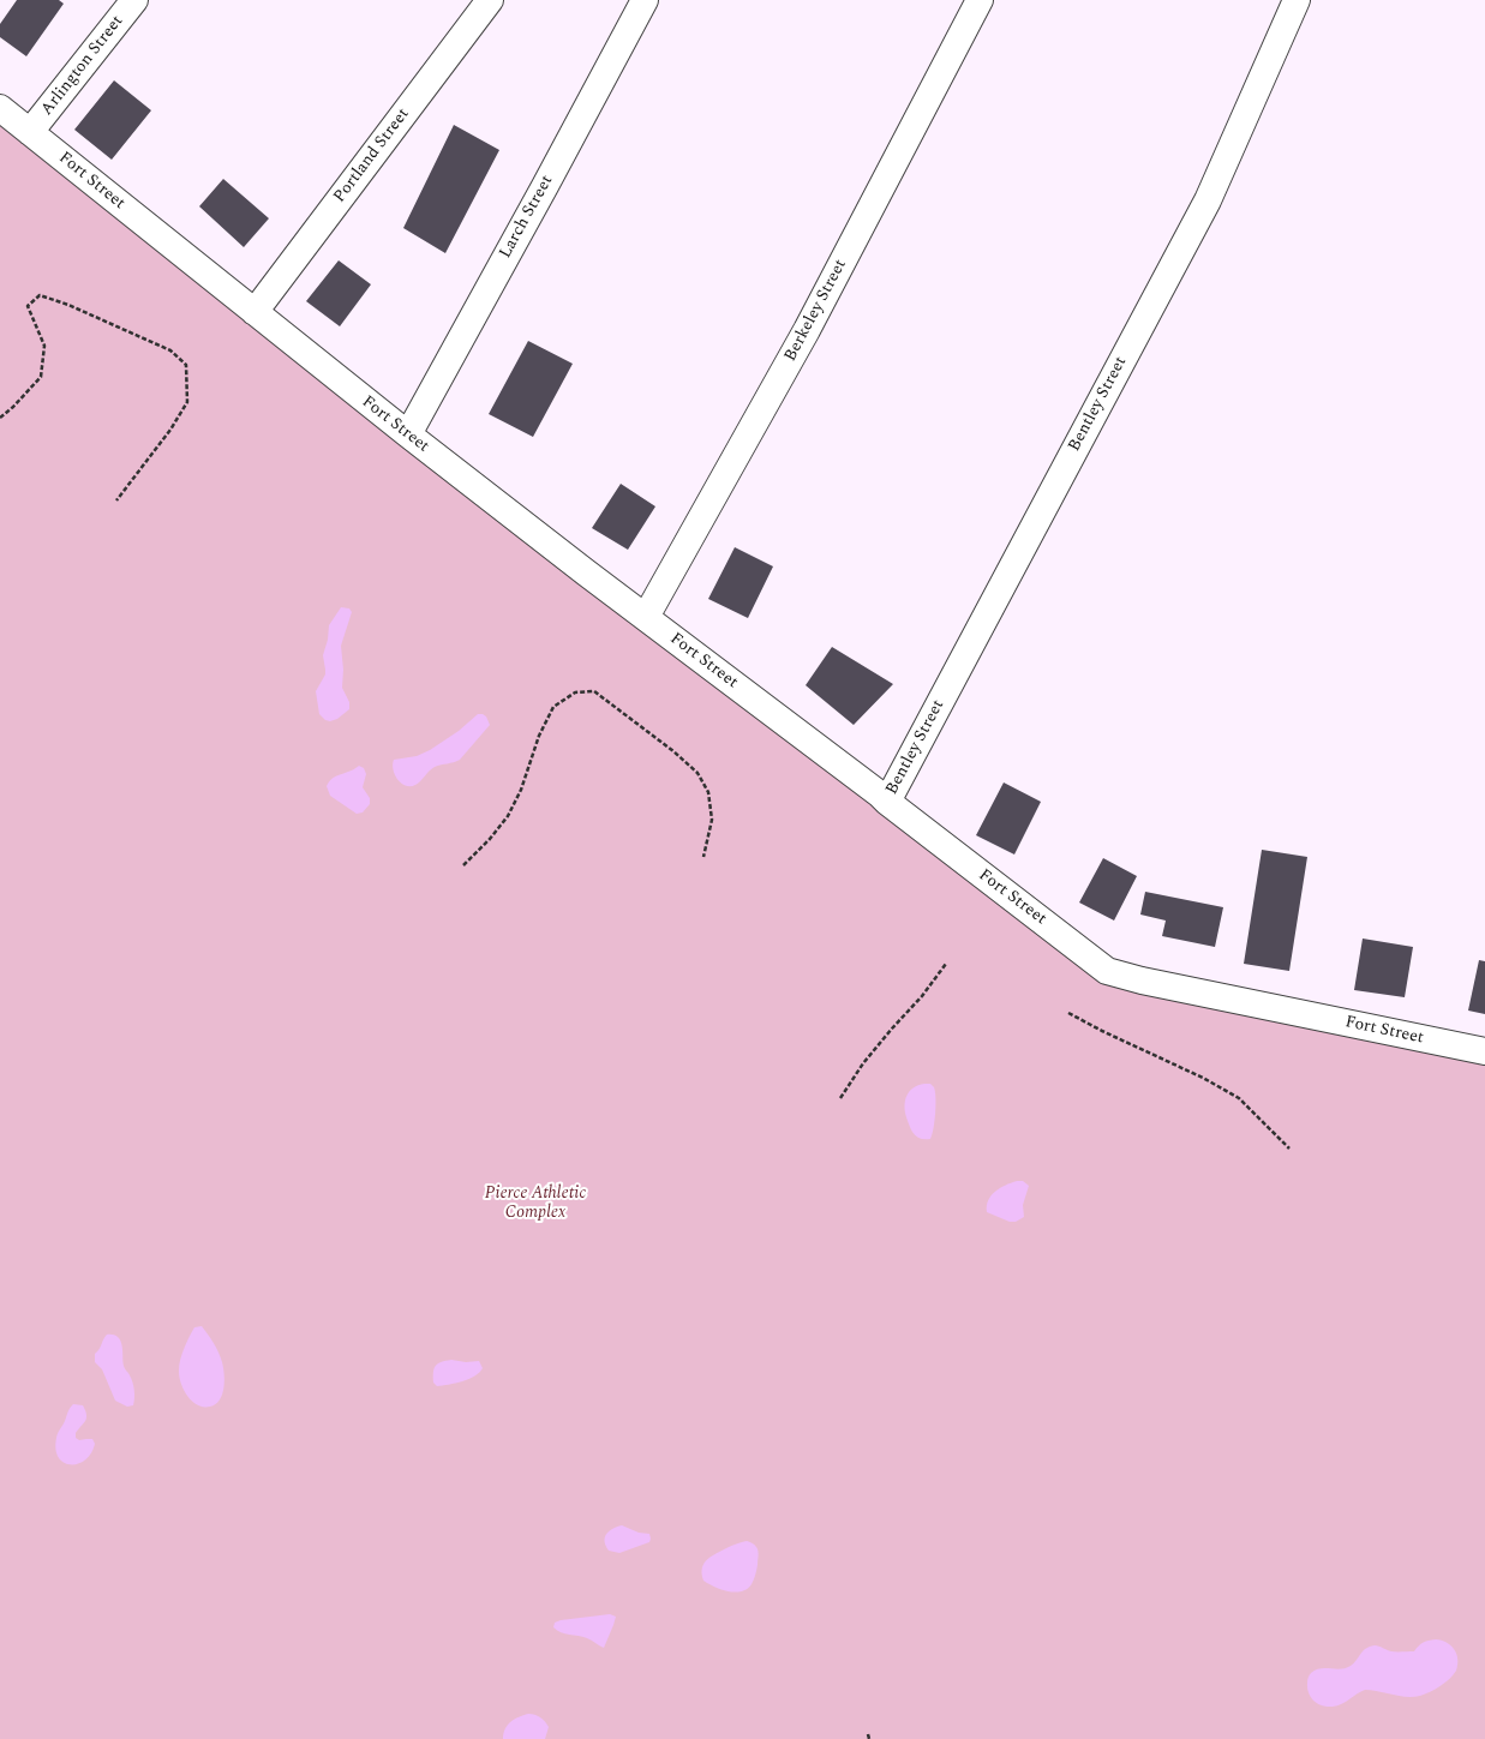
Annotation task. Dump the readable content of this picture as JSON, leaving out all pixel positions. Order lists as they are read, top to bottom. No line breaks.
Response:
{"streets":{"street":["Arlington Street","Portland Street","Fort Street","Larch Street","Berkeley Street","Bentley Street"]},"crossings":[["Arlington Street","Fort Street"],["Portland Street","Fort Street"],["Fort Street","Larch Street"],["Fort Street","Berkeley Street"],["Fort Street","Bentley Street"]],"parks":["Pierce Athletic Complex"]}
